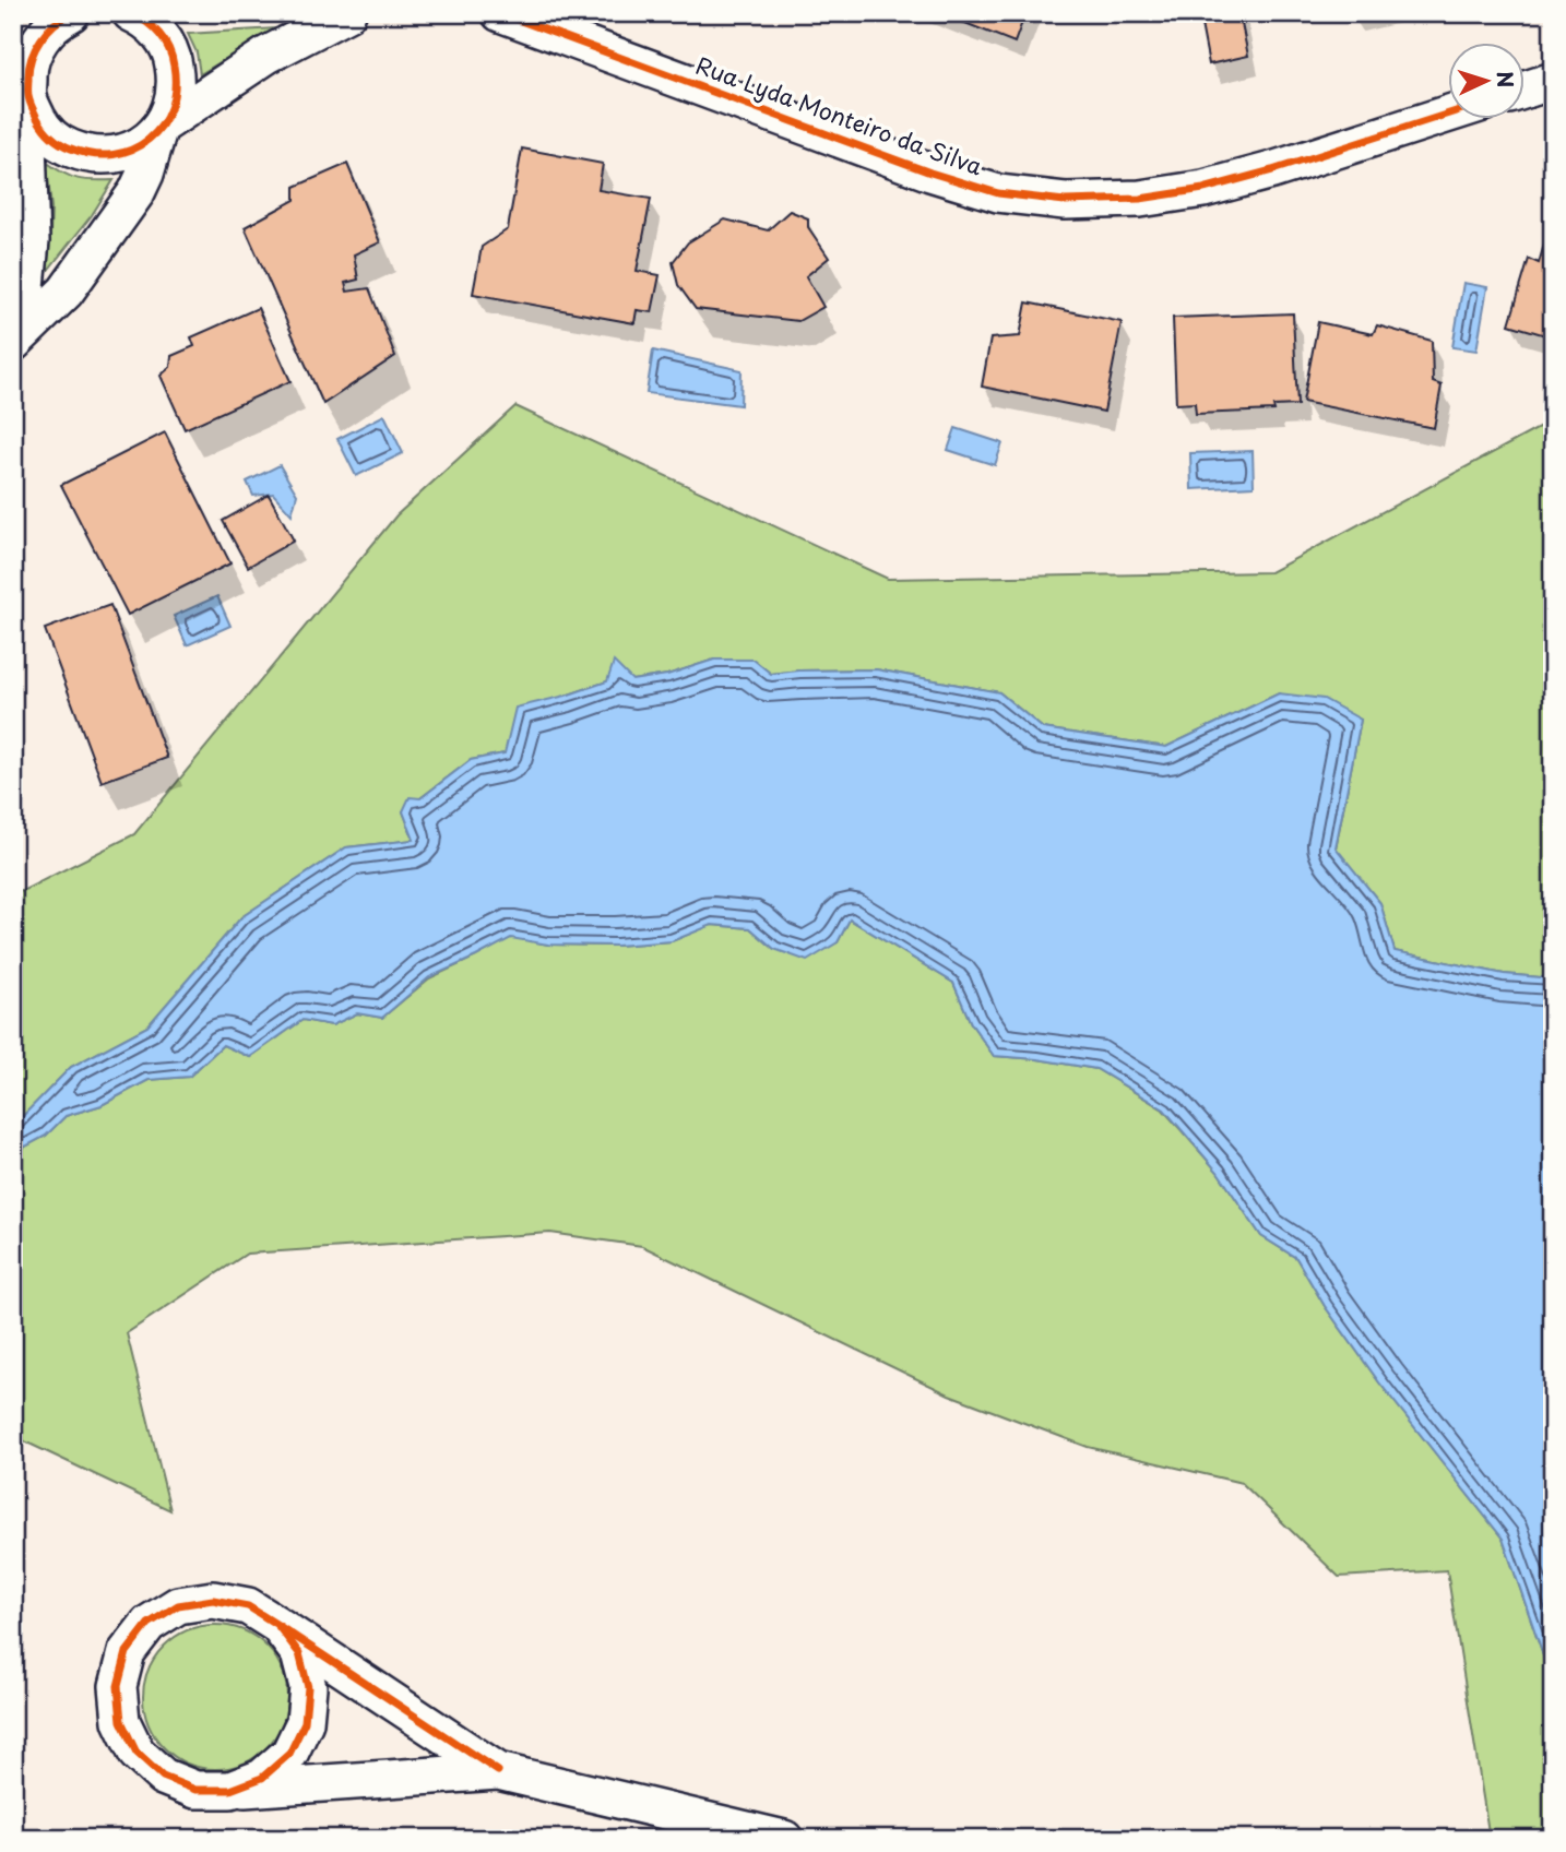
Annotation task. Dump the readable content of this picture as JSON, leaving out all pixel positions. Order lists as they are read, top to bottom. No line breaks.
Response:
{"streets":{"street":["Rua Lyda Monteiro da Silva"]},"north":"right"}
